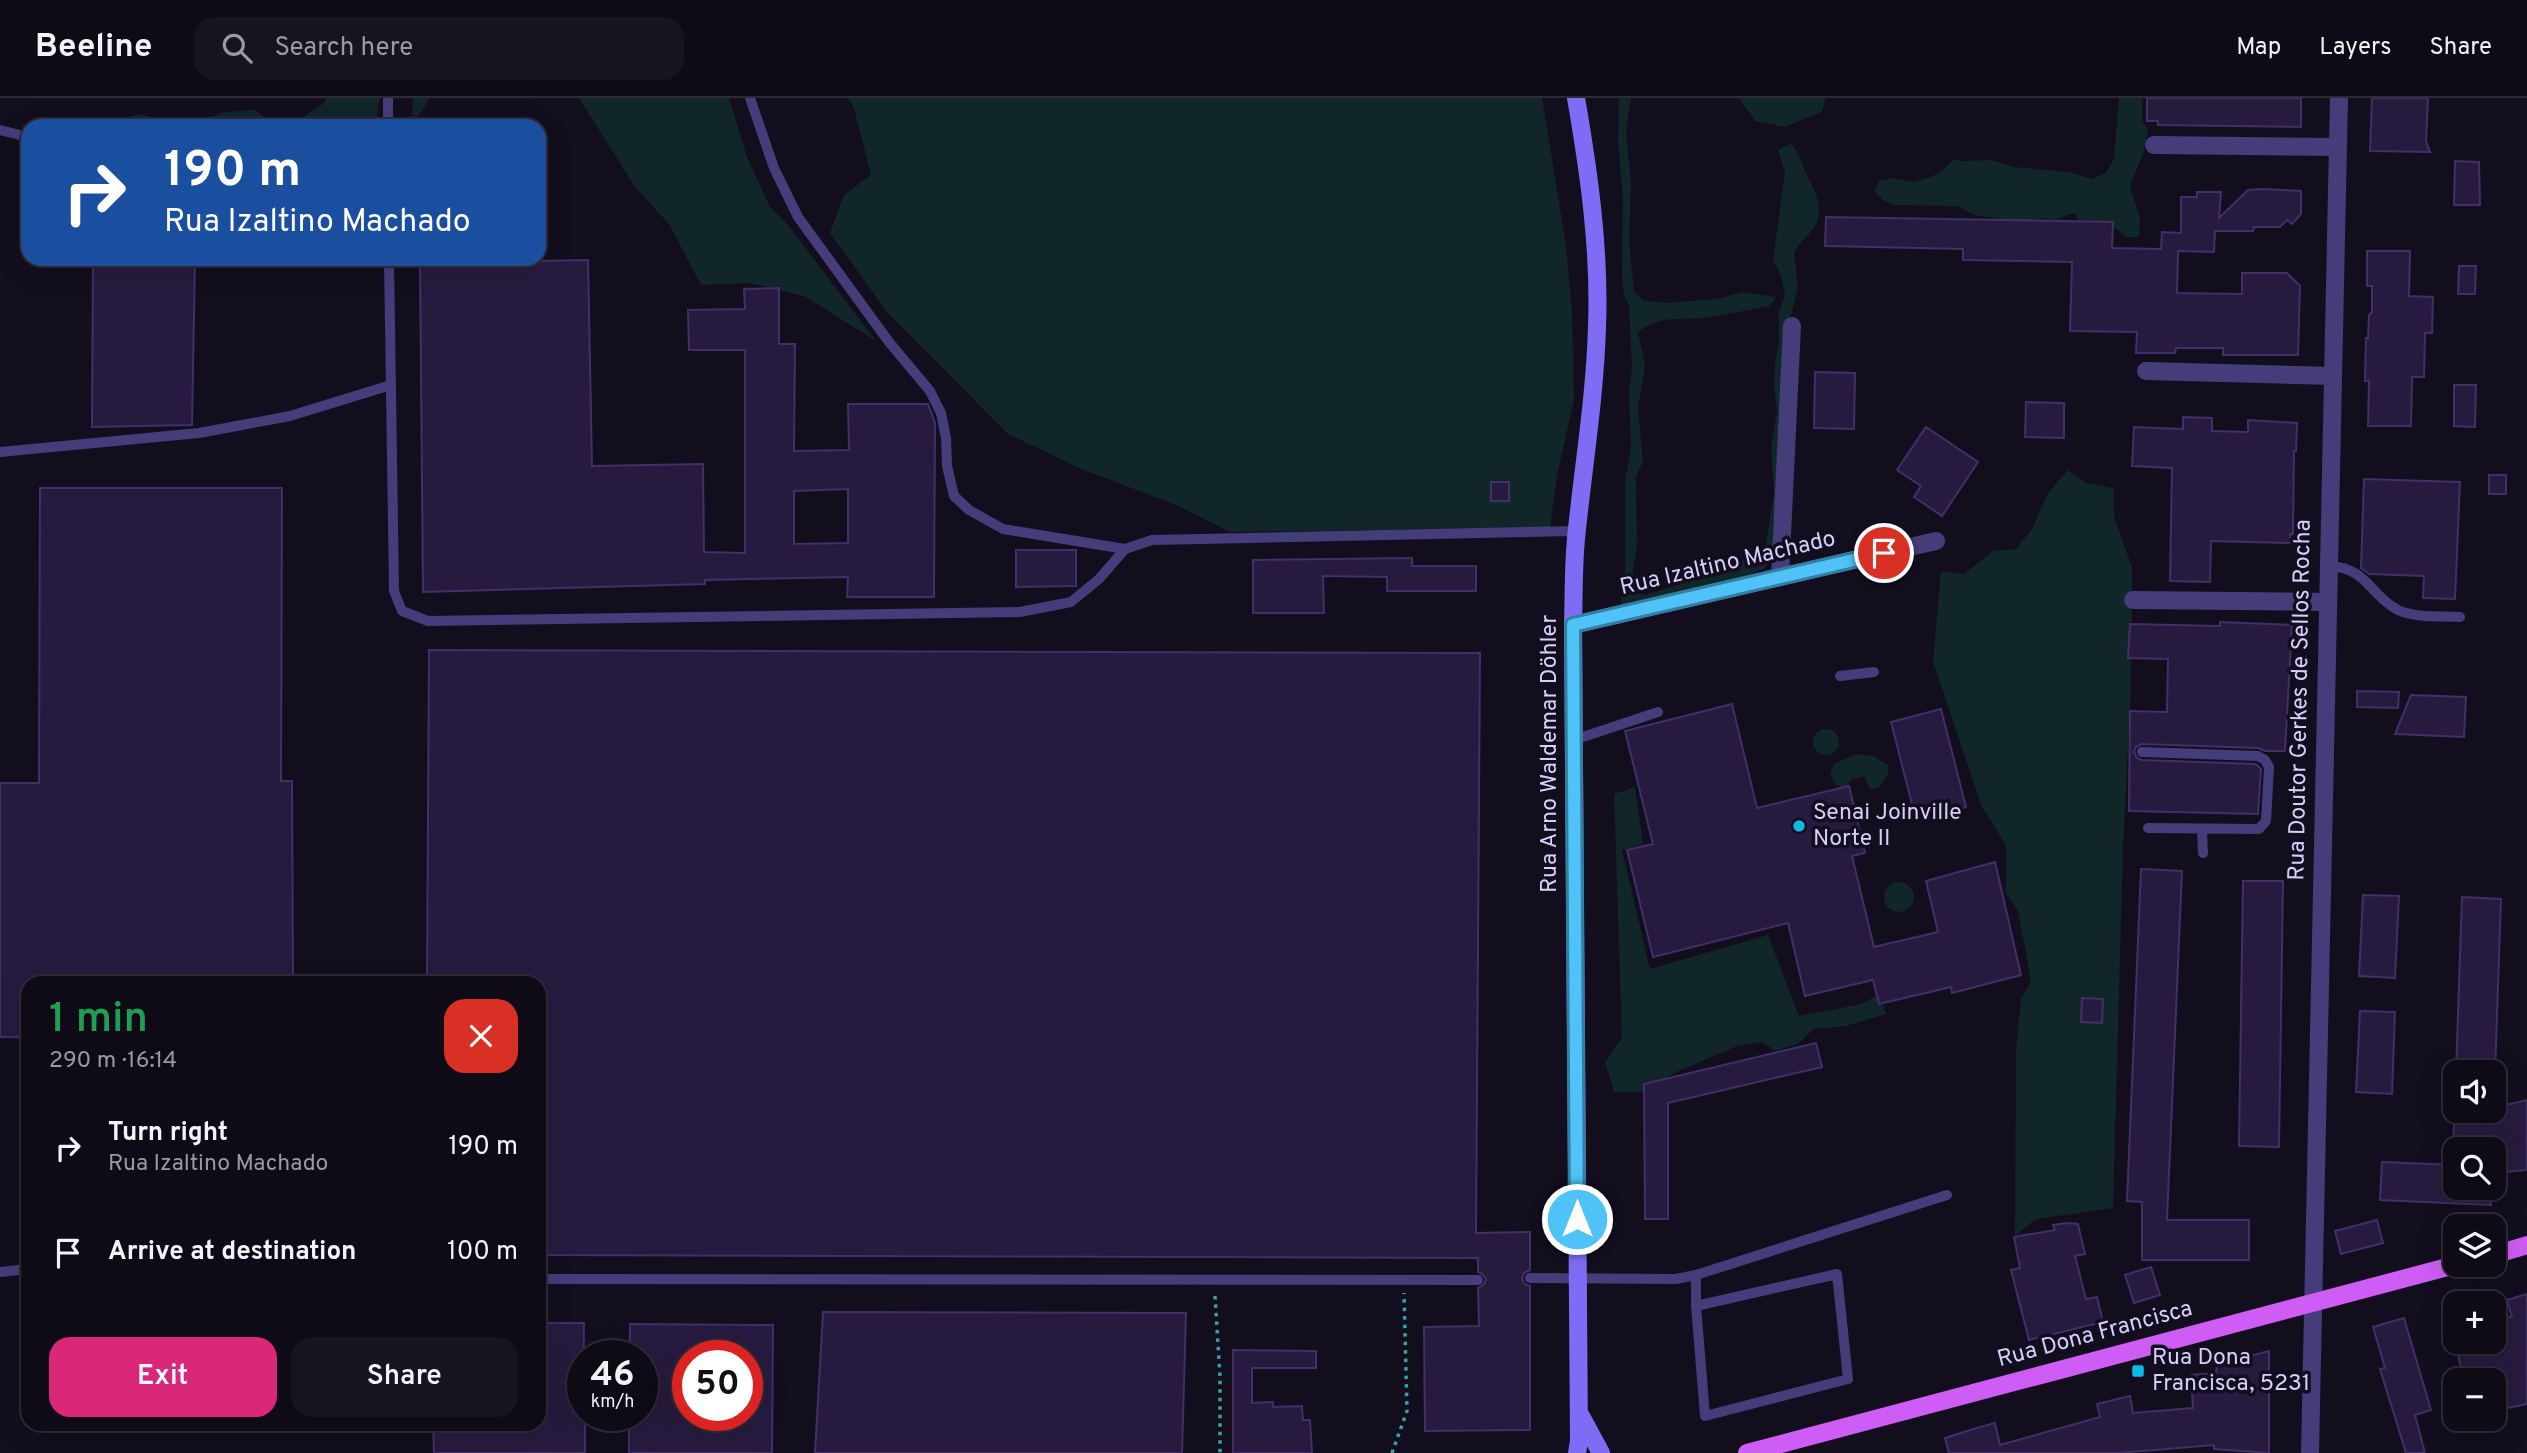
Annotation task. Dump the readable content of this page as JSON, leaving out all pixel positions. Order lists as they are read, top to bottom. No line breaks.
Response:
{"streets":{"main road":["Rua Arno Waldemar Döhler","Rua Dona Francisca"],"street":["Rua Izaltino Machado","Rua Doutor Gerkes de Sellos Rocha"]},"crossings":[["Rua Izaltino Machado","Rua Arno Waldemar Döhler"],["Rua Doutor Gerkes de Sellos Rocha","Rua Dona Francisca"]],"places":{"other":["Senai Joinville Norte II"],"transit":["Rua Dona Francisca, 5231"]},"page":{"header":"Beeline","search":"Search here","nav":["Map","Layers","Share"],"turn":["190 m","Rua Izaltino Machado"],"heading":["1 min","290 m · 16:14"],"map_buttons":["+","−"],"list":[{"name":"Turn right","note":"Rua Izaltino Machado","value":"190 m"},{"name":"Arrive at destination","value":"100 m"}],"buttons":["Exit","Share"],"speed":"46 km/h","limit":"50"}}
